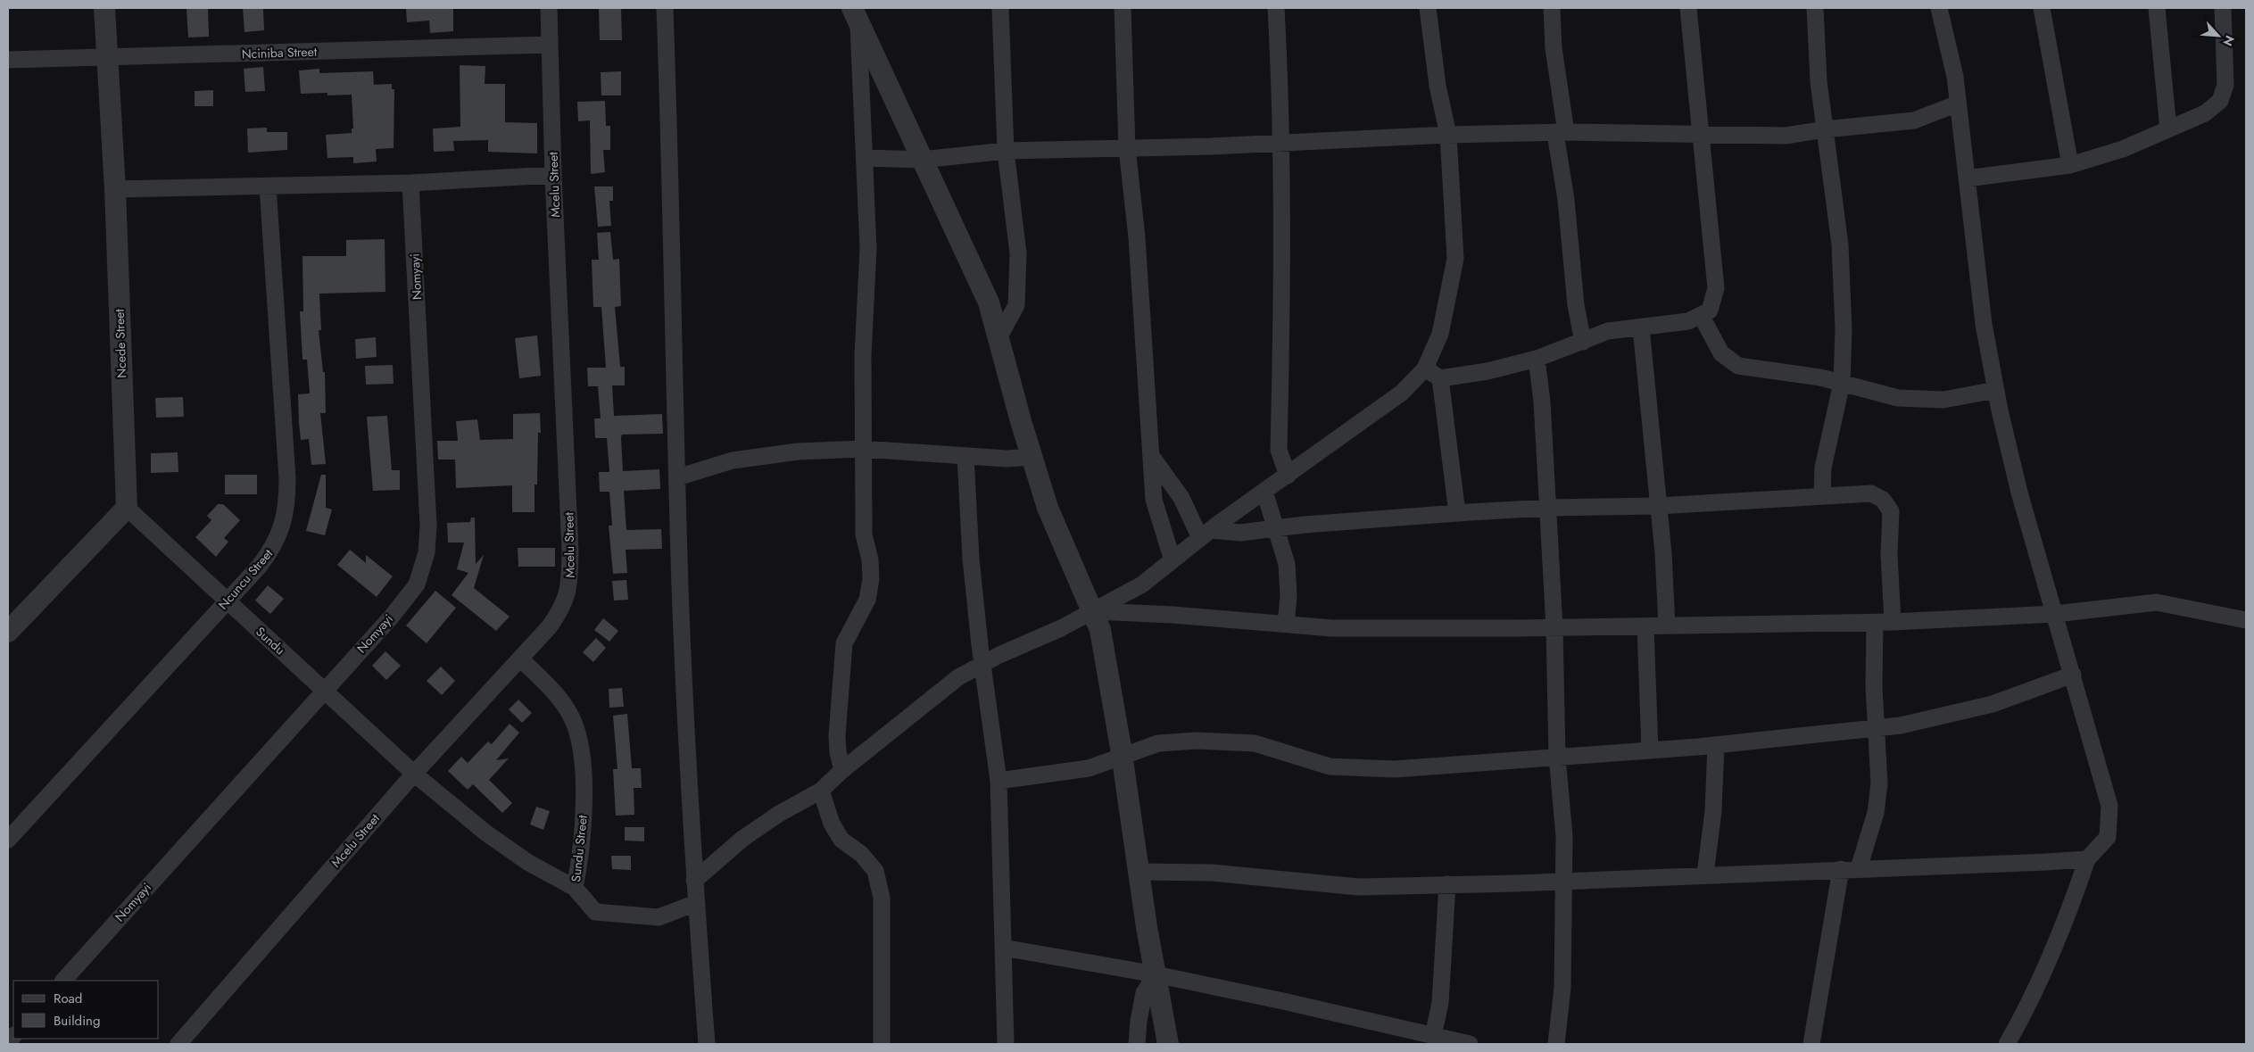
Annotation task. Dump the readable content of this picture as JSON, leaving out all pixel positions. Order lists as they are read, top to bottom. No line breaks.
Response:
{"streets":{"street":["Nciniba Street","Mcelu Street","Nomyayi","Ncede Street","Ncuncu Street","Sundu","Sundu Street"]},"crossings":[["Nciniba Street","Mcelu Street"],["Nciniba Street","Ncede Street"],["Mcelu Street","Sundu"],["Mcelu Street","Sundu Street"],["Nomyayi","Sundu"],["Ncede Street","Sundu"],["Ncuncu Street","Sundu"],["Sundu","Sundu Street"]],"legend":["Road","Building"],"north":"bottom right"}
